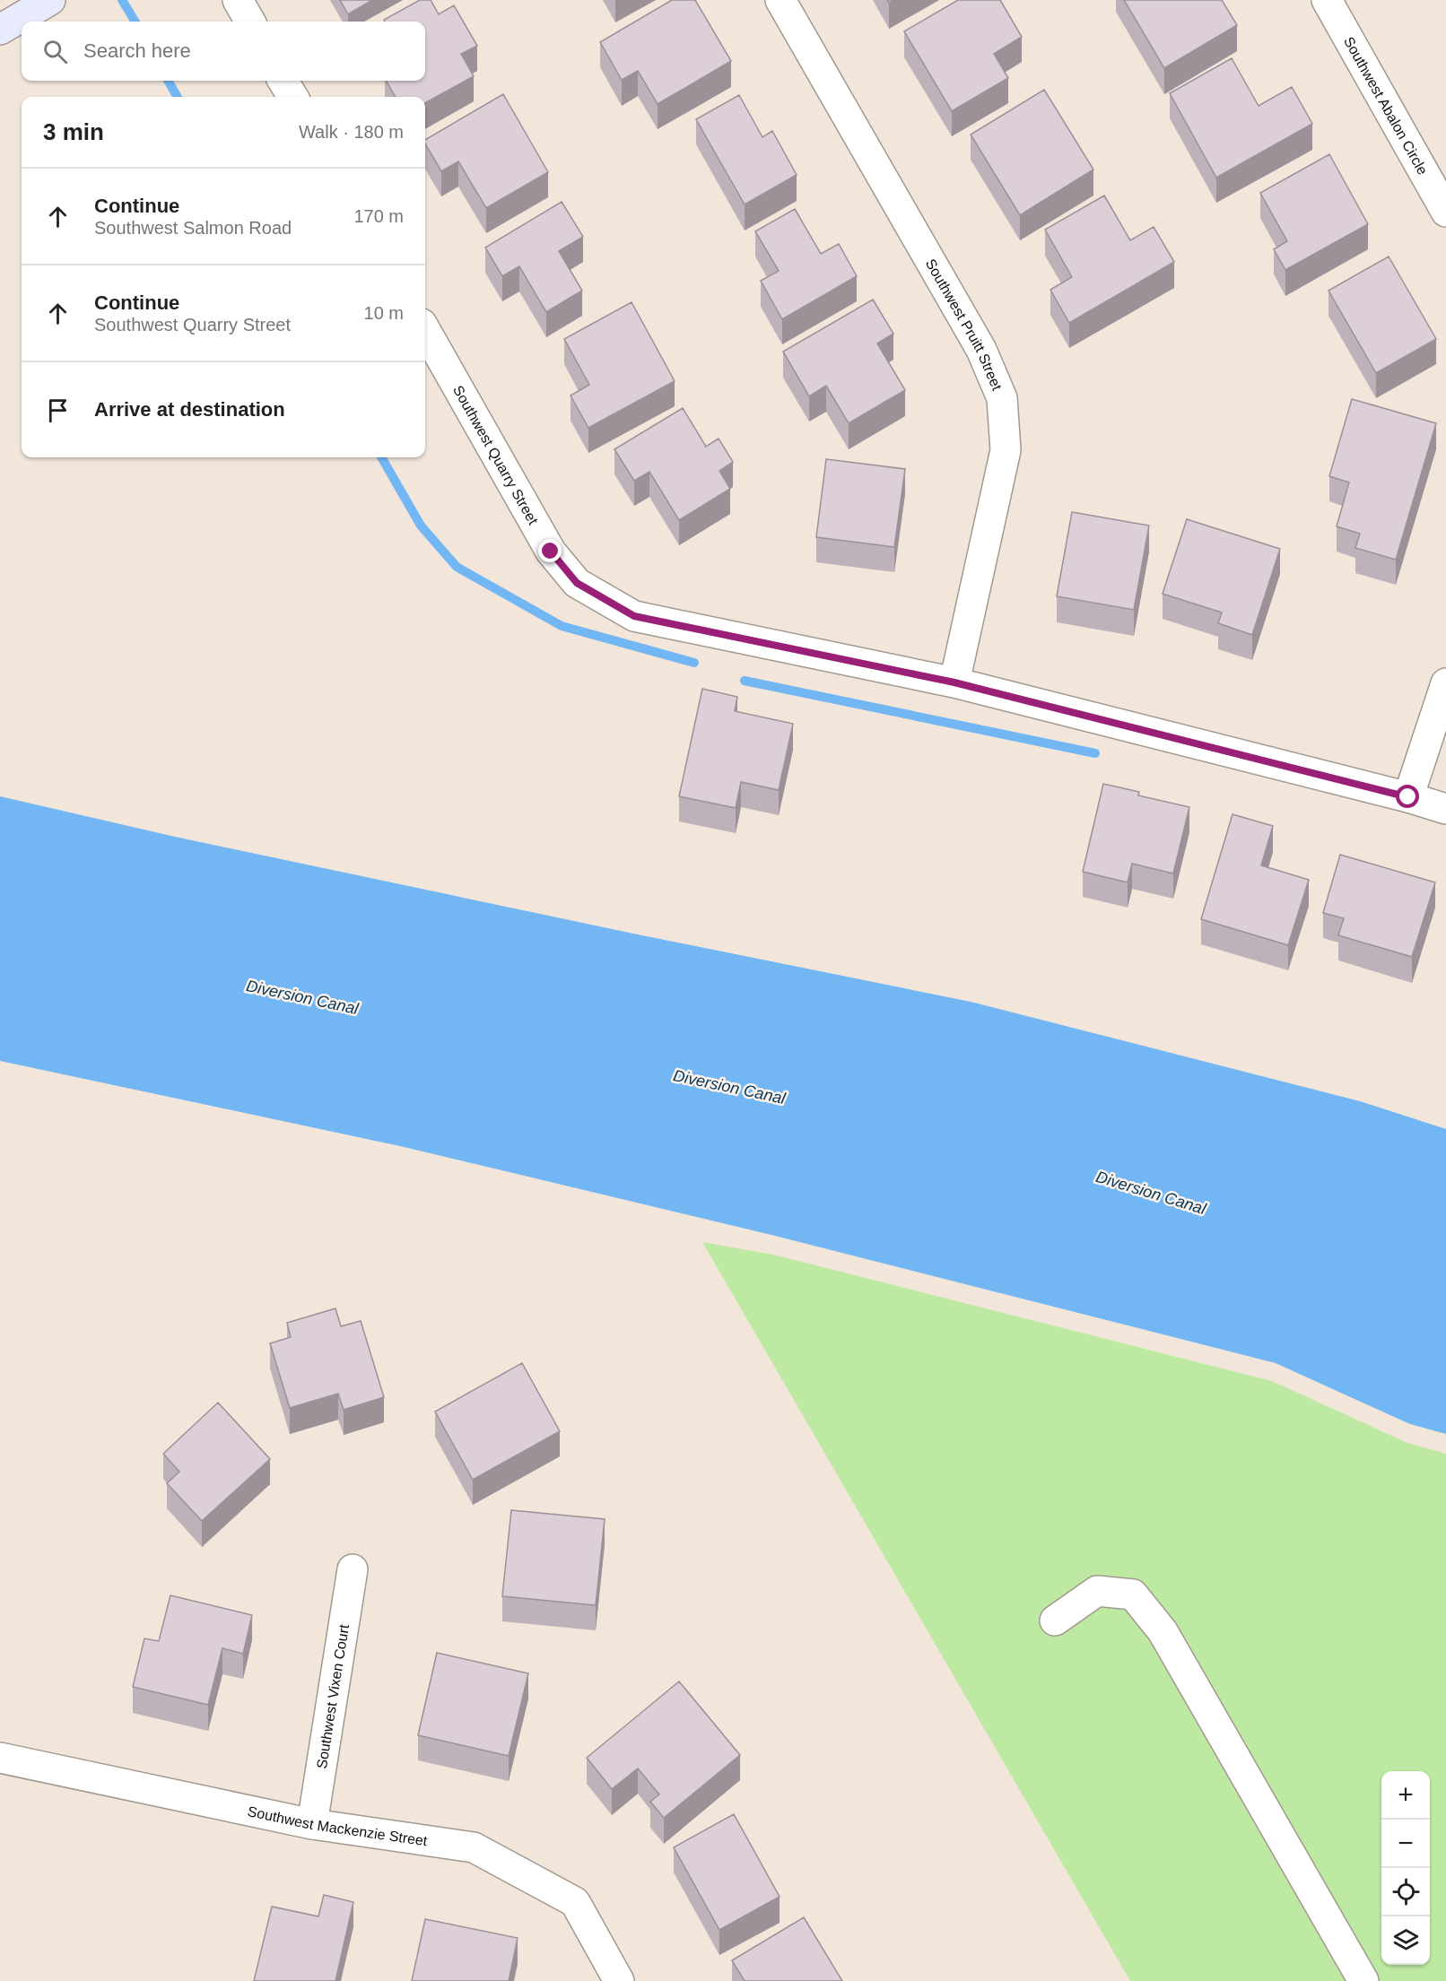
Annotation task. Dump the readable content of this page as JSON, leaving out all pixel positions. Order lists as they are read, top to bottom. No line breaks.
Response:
{"streets":{"street":["Southwest Abalon Circle","Southwest Pruitt Street","Southwest Quarry Street","Southwest Vixen Court","Southwest Mackenzie Street"]},"crossings":[["Southwest Pruitt Street","Southwest Quarry Street"],["Southwest Vixen Court","Southwest Mackenzie Street"]],"water":["Diversion Canal"],"page":{"search":"Search here","heading":["3 min","Walk · 180 m"],"list":[["Continue","Southwest Salmon Road","170 m"],["Continue","Southwest Quarry Street","10 m"],"Arrive at destination"],"map_buttons":["+","−"]}}
